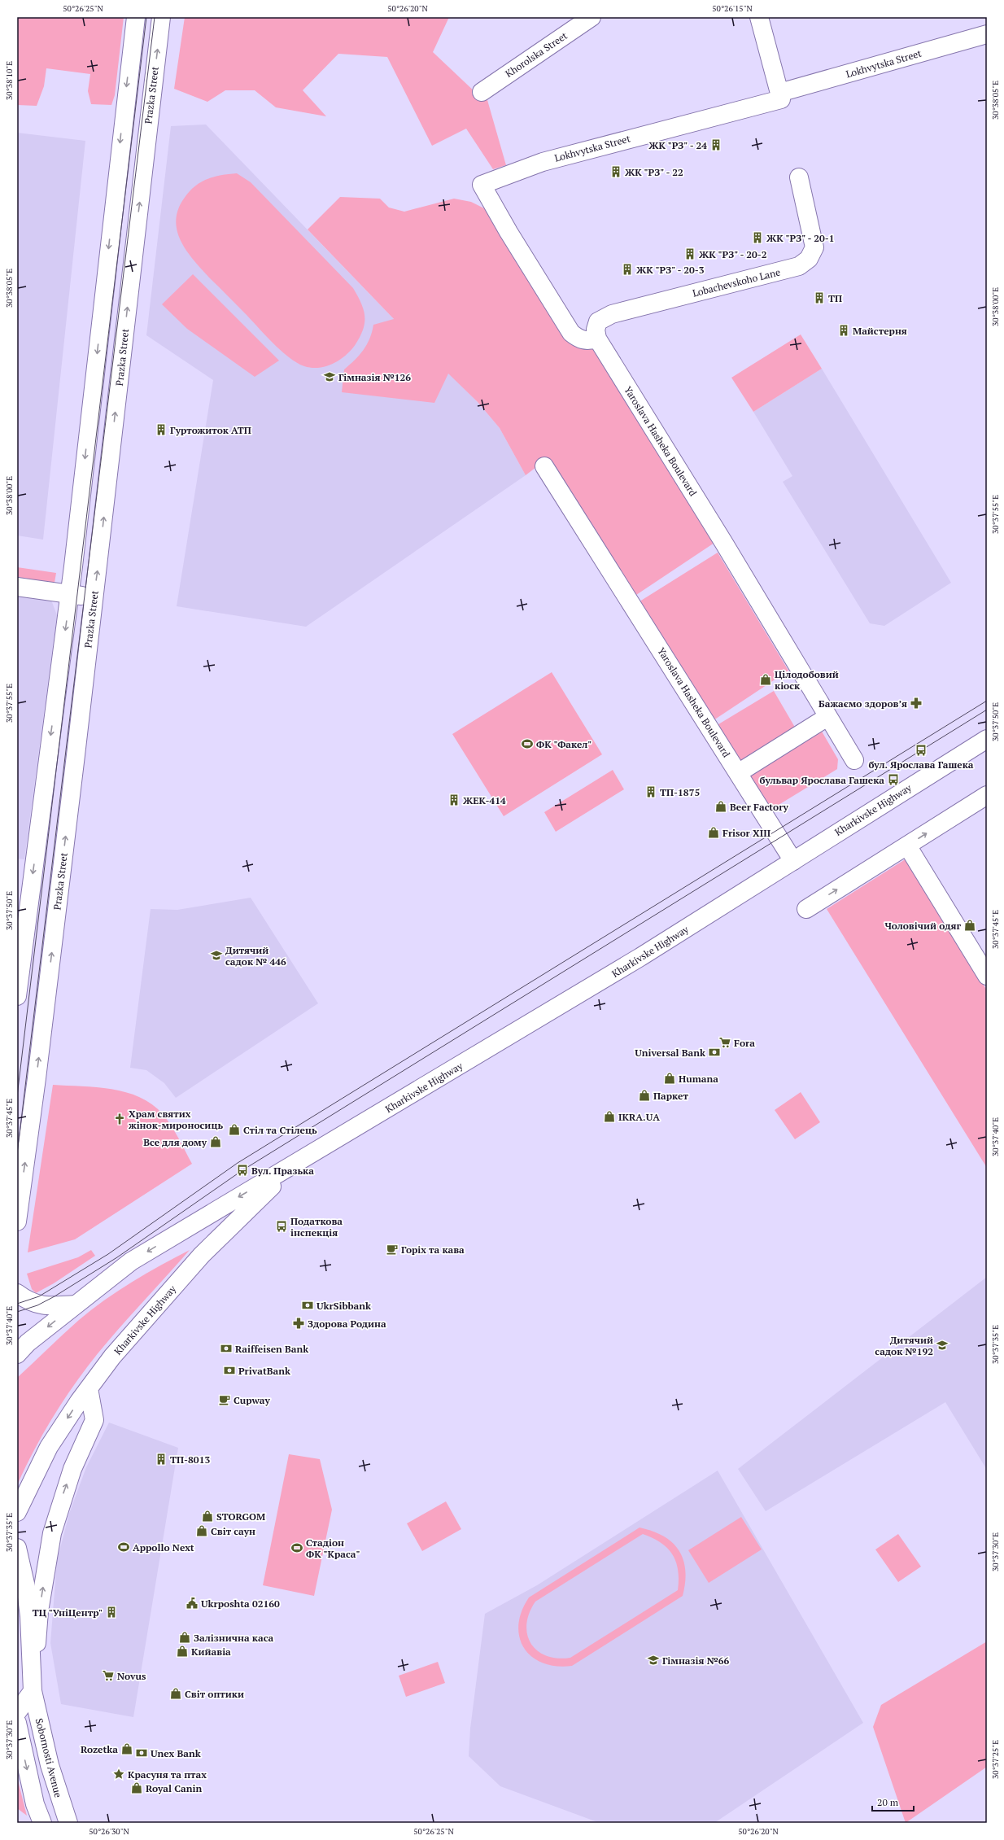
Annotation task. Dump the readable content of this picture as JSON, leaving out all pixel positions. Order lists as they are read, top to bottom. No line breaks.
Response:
{"streets":{"main road":["Khorolska Street","Lokhvytska Street","Prazka Street","Lobachevskoho Lane","Yaroslava Hasheka Boulevard","Kharkivske Highway","Sobornosti Avenue"]},"crossings":[["Lokhvytska Street","Lobachevskoho Lane"],["Lokhvytska Street","Yaroslava Hasheka Boulevard"],["Lobachevskoho Lane","Yaroslava Hasheka Boulevard"],["Yaroslava Hasheka Boulevard","Kharkivske Highway"]],"places":{"building":["ЖК \"РЗ\" - 24","ЖК \"РЗ\" - 22","ЖК \"РЗ\" - 20-1","ЖК \"РЗ\" - 20-2","ЖК \"РЗ\" - 20-3","ТП","Майстерня","Гуртожиток АТП","ТП-1875","ЖЕК-414","ТП-8013","ТЦ \"УніЦентр\""],"school or university":["Гімназія №126","Дитячий садок № 446","Дитячий садок №192","Гімназія №66"],"shop":["Цілодобовий кіоск","Beer Factory","Frisor XIII","Чоловічий одяг","Humana","Паркет","ІКRA.UA","Стіл та Стілець","Все для дому","STORGOM","Світ саун","Залізнична каса","Кийавіа","Світ оптики","Rozetka","Royal Canin"],"pharmacy":["Бажаємо здоровʼя","Здорова Родина"],"sports":["ФК \"Факел\"","Appollo Next","Стадіон ФК \"Краса\""],"bus stop":["бул. Ярослава Гашека","бульвар Ярослава Гашека","Вул. Празька","Податкова інспекція"],"supermarket":["Fora","Novus"],"bank":["Universal Bank","UkrSibbank","Raiffeisen Bank","PrivatBank","Unex Bank"],"church":["Храм святих жінок-мироносиць"],"cafe":["Горіх та кава","Cupway"],"public building":["Ukrposhta 02160"],"place":["Красуня та птах"]},"scale_bar":"20 m","coordinates":["50°26'25\"N","50°26'20\"N","50°26'15\"N","30°38'10\"E","30°38'05\"E","30°38'00\"E","30°37'55\"E","30°37'50\"E","30°37'45\"E","30°37'40\"E","30°37'35\"E","30°37'30\"E","30°37'25\"E","50°26'30\"N"]}
